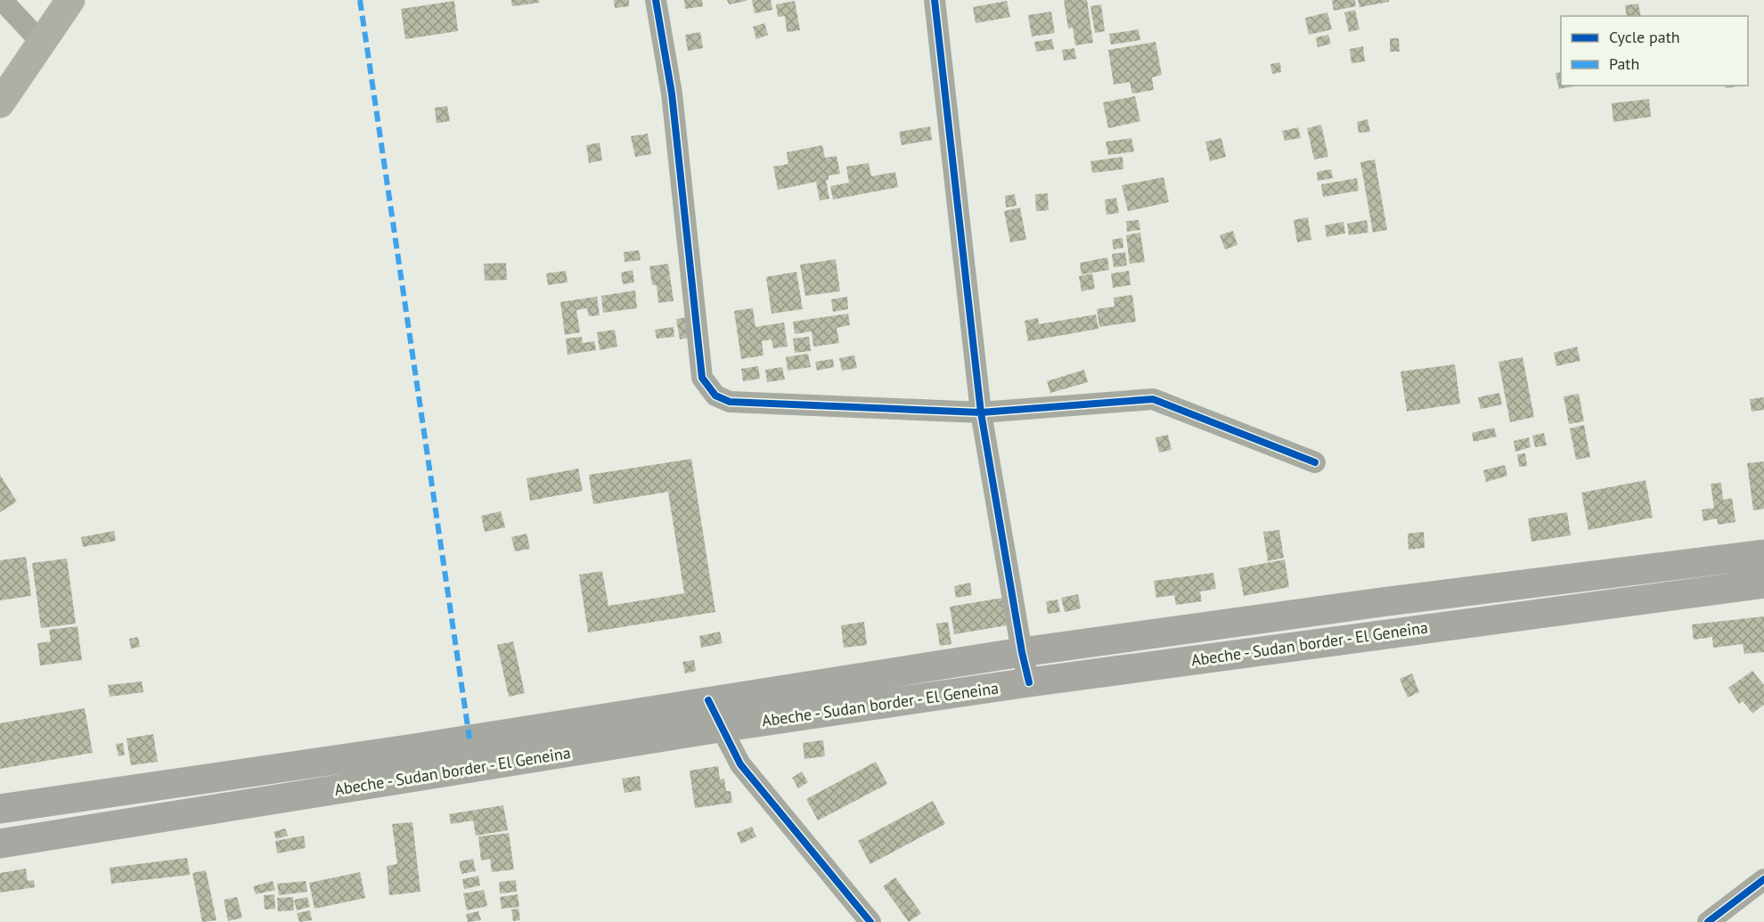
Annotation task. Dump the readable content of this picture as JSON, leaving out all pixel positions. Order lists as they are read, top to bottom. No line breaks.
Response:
{"streets":{"highway":["Abeche - Sudan border - El Geneina"]},"legend":["Cycle path","Path"]}
